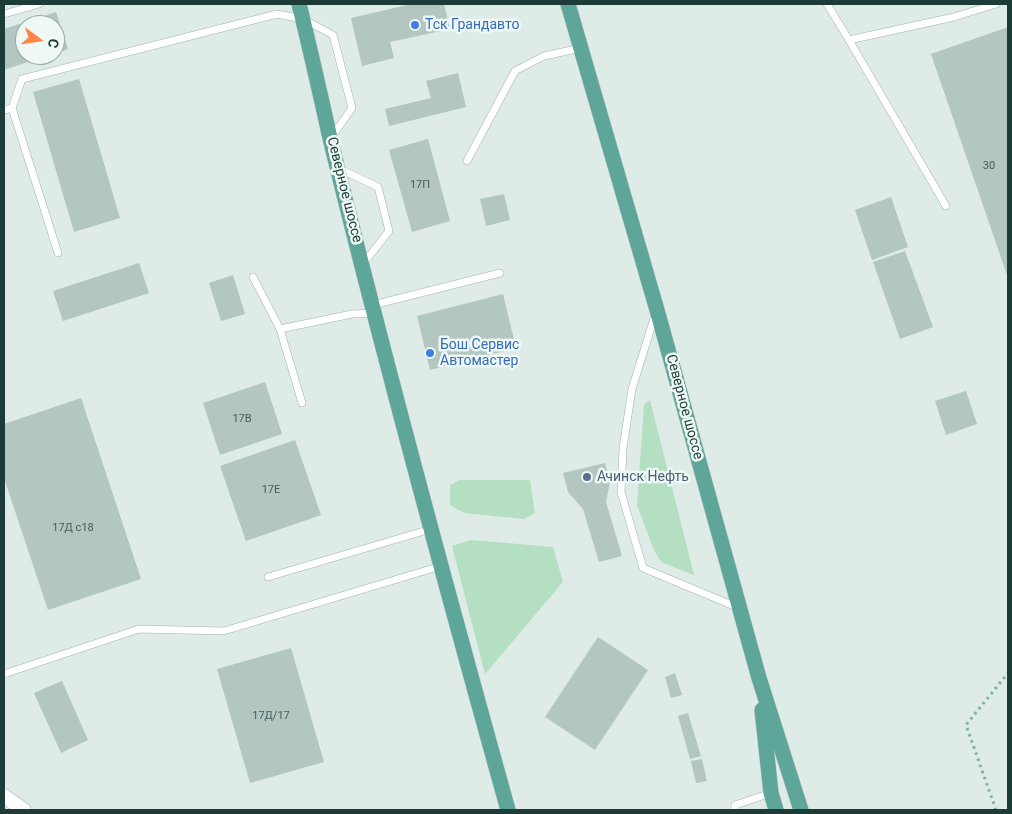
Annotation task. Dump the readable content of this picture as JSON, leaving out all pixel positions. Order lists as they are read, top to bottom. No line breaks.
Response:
{"streets":{"main road":["Северное шоссе"]},"places":["Тск Грандавто","Бош Сервис Автомастер","Ачинск Нефть"],"house_numbers":["30","17П","17В","17Е","17Д с18","17Д/17"],"north":"right"}
